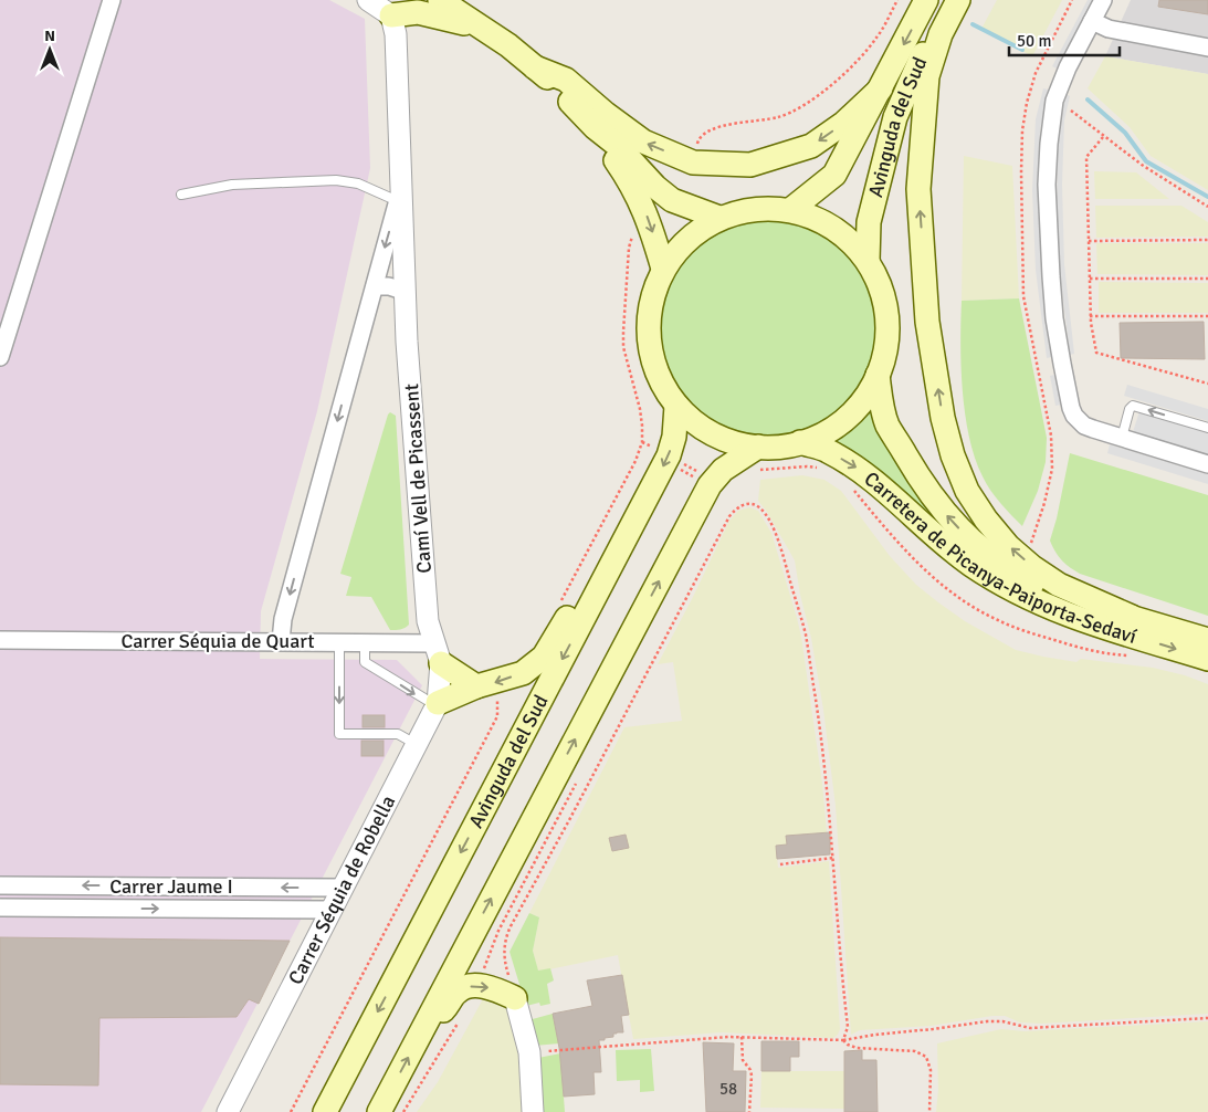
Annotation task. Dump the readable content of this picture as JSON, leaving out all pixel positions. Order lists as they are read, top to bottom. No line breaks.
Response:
{"streets":{"main road":["Avinguda del Sud","Carretera de Picanya-Paiporta-Sedaví"],"street":["Camí Vell de Picassent","Carrer Séquia de Quart","Carrer Jaume I","Carrer Séquia de Robella"]},"crossings":[["Camí Vell de Picassent","Carrer Séquia de Quart"],["Camí Vell de Picassent","Carrer Séquia de Robella"],["Carrer Séquia de Quart","Carrer Séquia de Robella"],["Carrer Jaume I","Carrer Séquia de Robella"]],"house_numbers":["58"],"scale_bar":"50 m","north":"top"}
